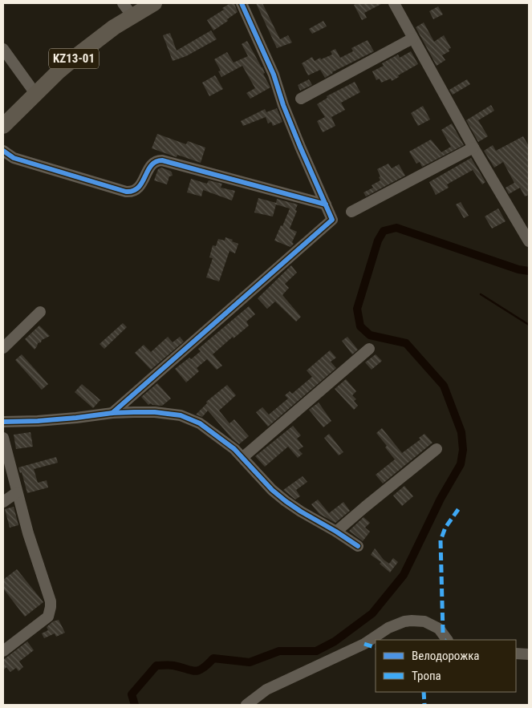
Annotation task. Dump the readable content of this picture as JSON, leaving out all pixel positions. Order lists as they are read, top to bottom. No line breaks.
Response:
{"streets":{"highway":["KZ13-01"]},"legend":["Велодорожка","Тропа"]}
